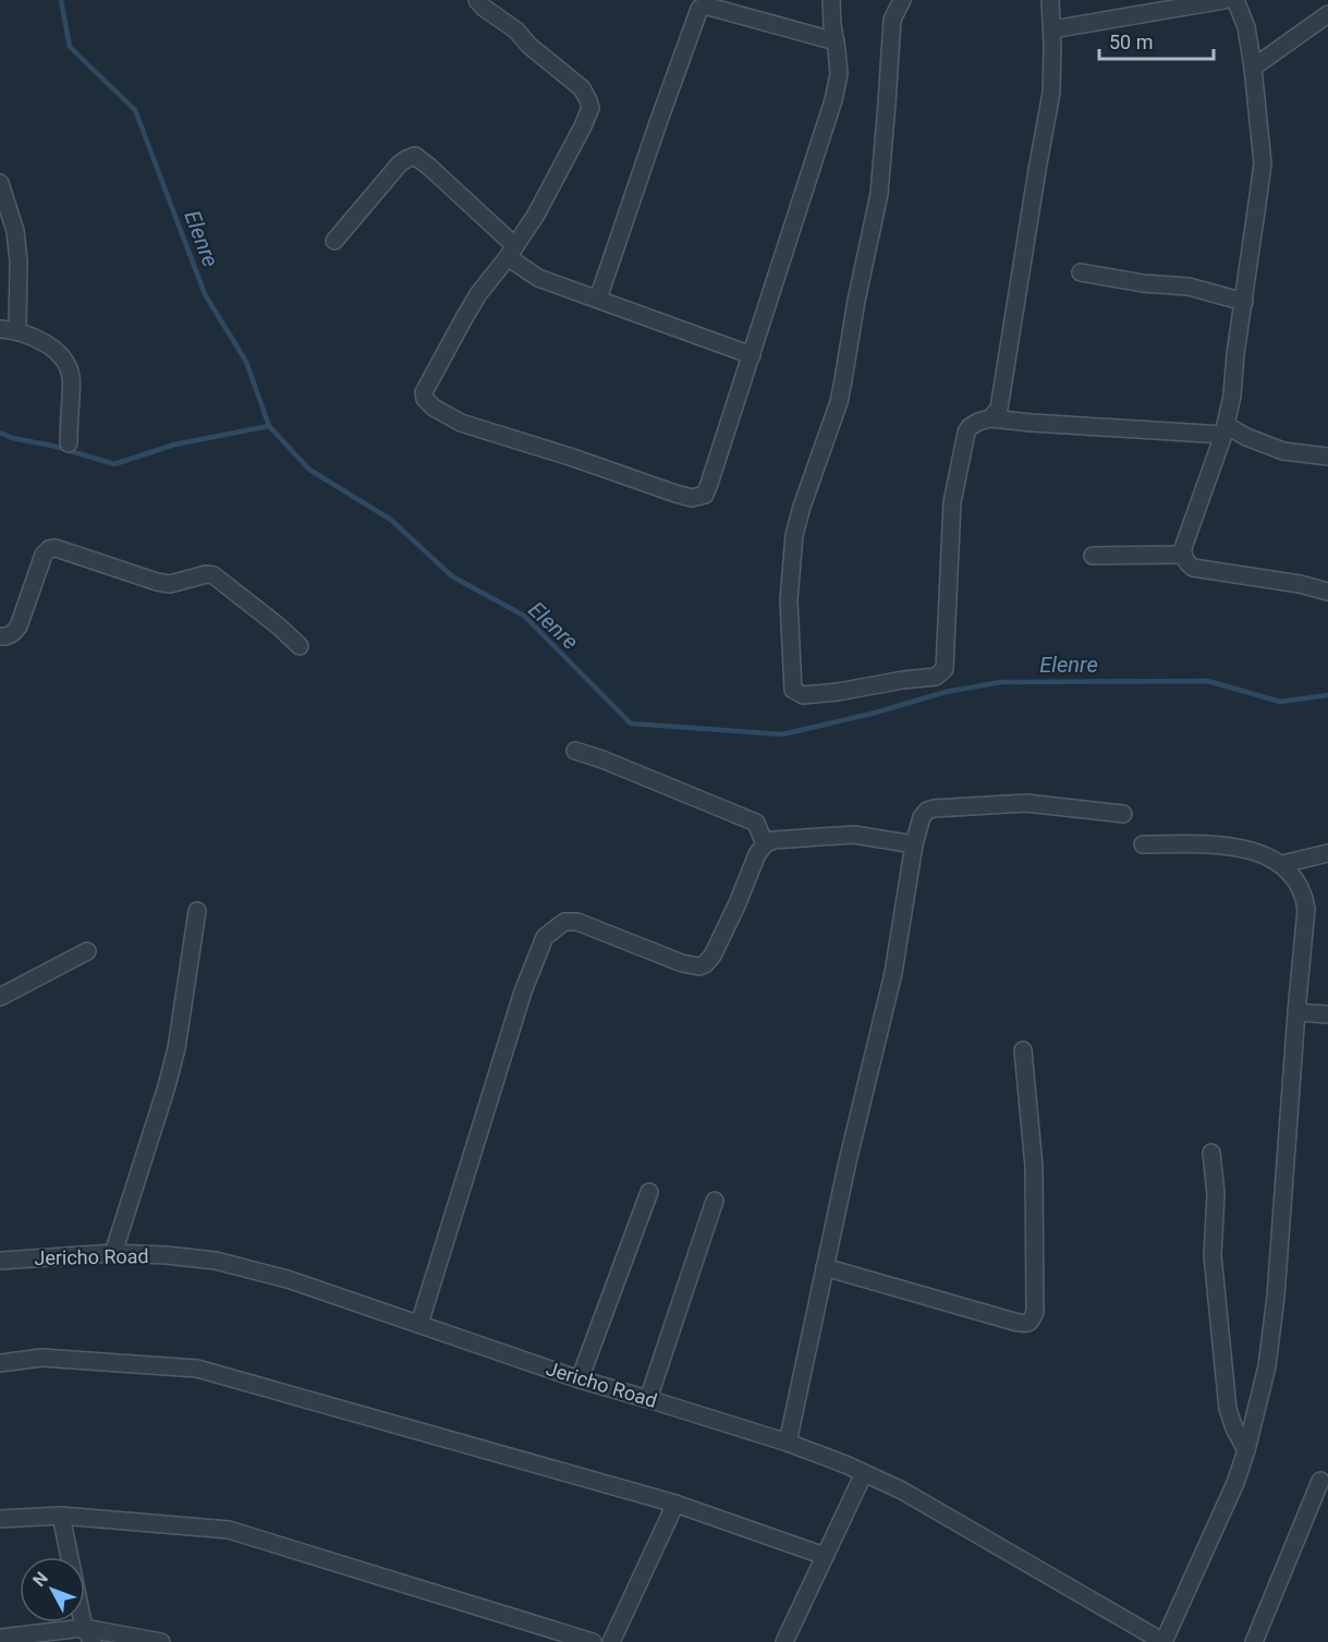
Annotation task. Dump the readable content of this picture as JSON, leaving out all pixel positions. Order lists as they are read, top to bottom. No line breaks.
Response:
{"streets":{"street":["Jericho Road"]},"water":["Elenre"],"scale_bar":"50 m","north":"top left"}
